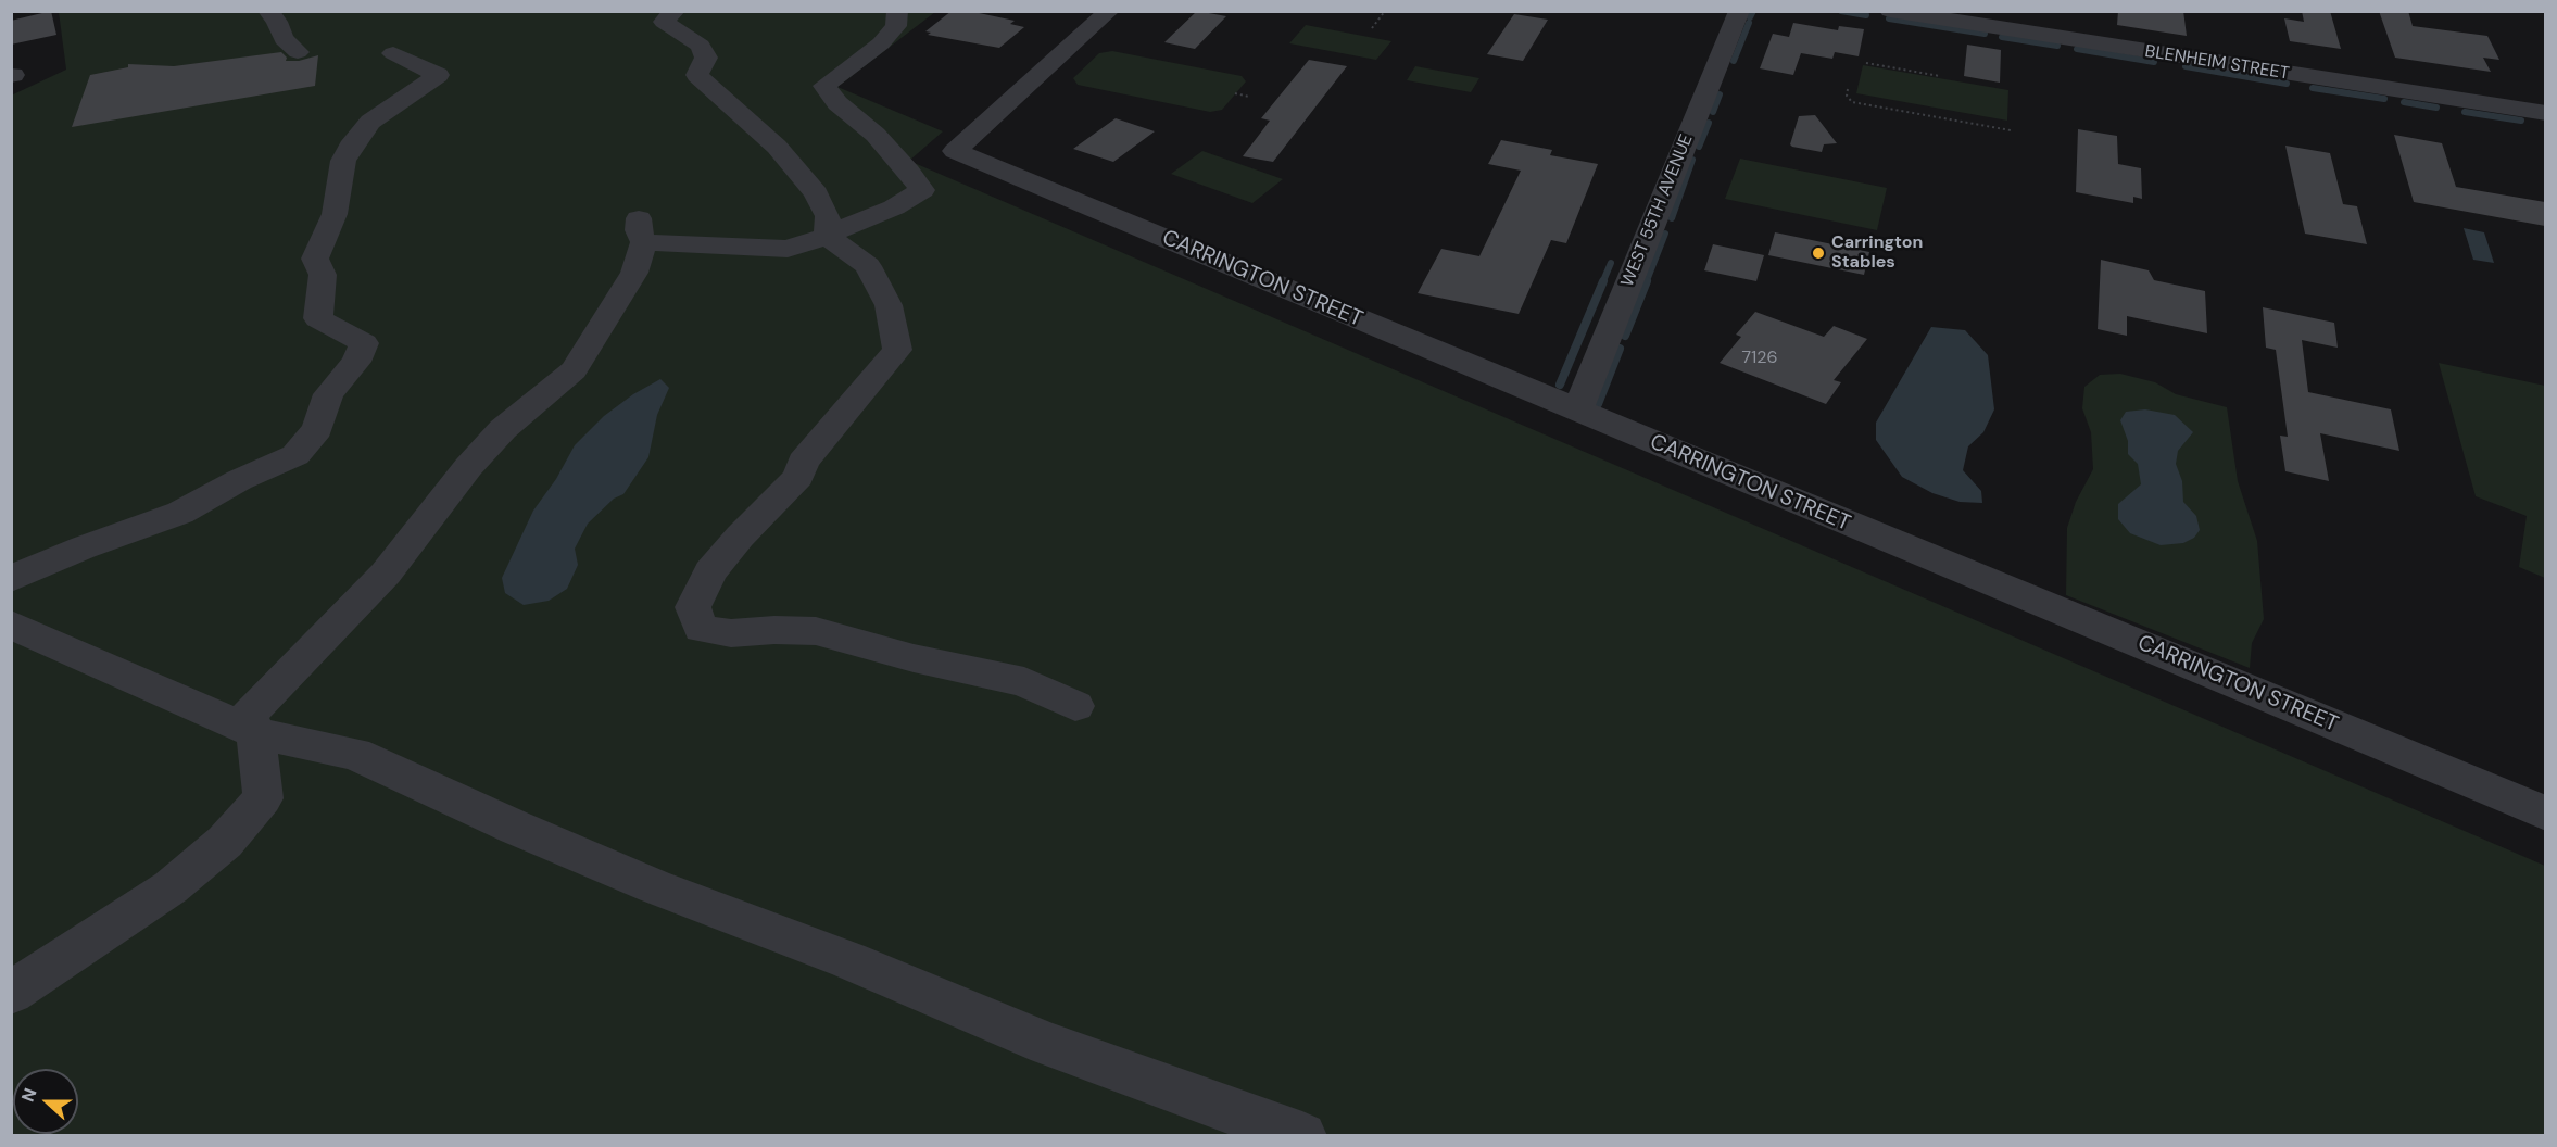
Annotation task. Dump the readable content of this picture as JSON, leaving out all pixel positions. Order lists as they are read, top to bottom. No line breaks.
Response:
{"streets":{"street":["BLENHEIM STREET","WEST 55TH AVENUE","CARRINGTON STREET"]},"crossings":[["WEST 55TH AVENUE","CARRINGTON STREET"]],"places":["Carrington Stables"],"house_numbers":["7126"],"north":"left"}
